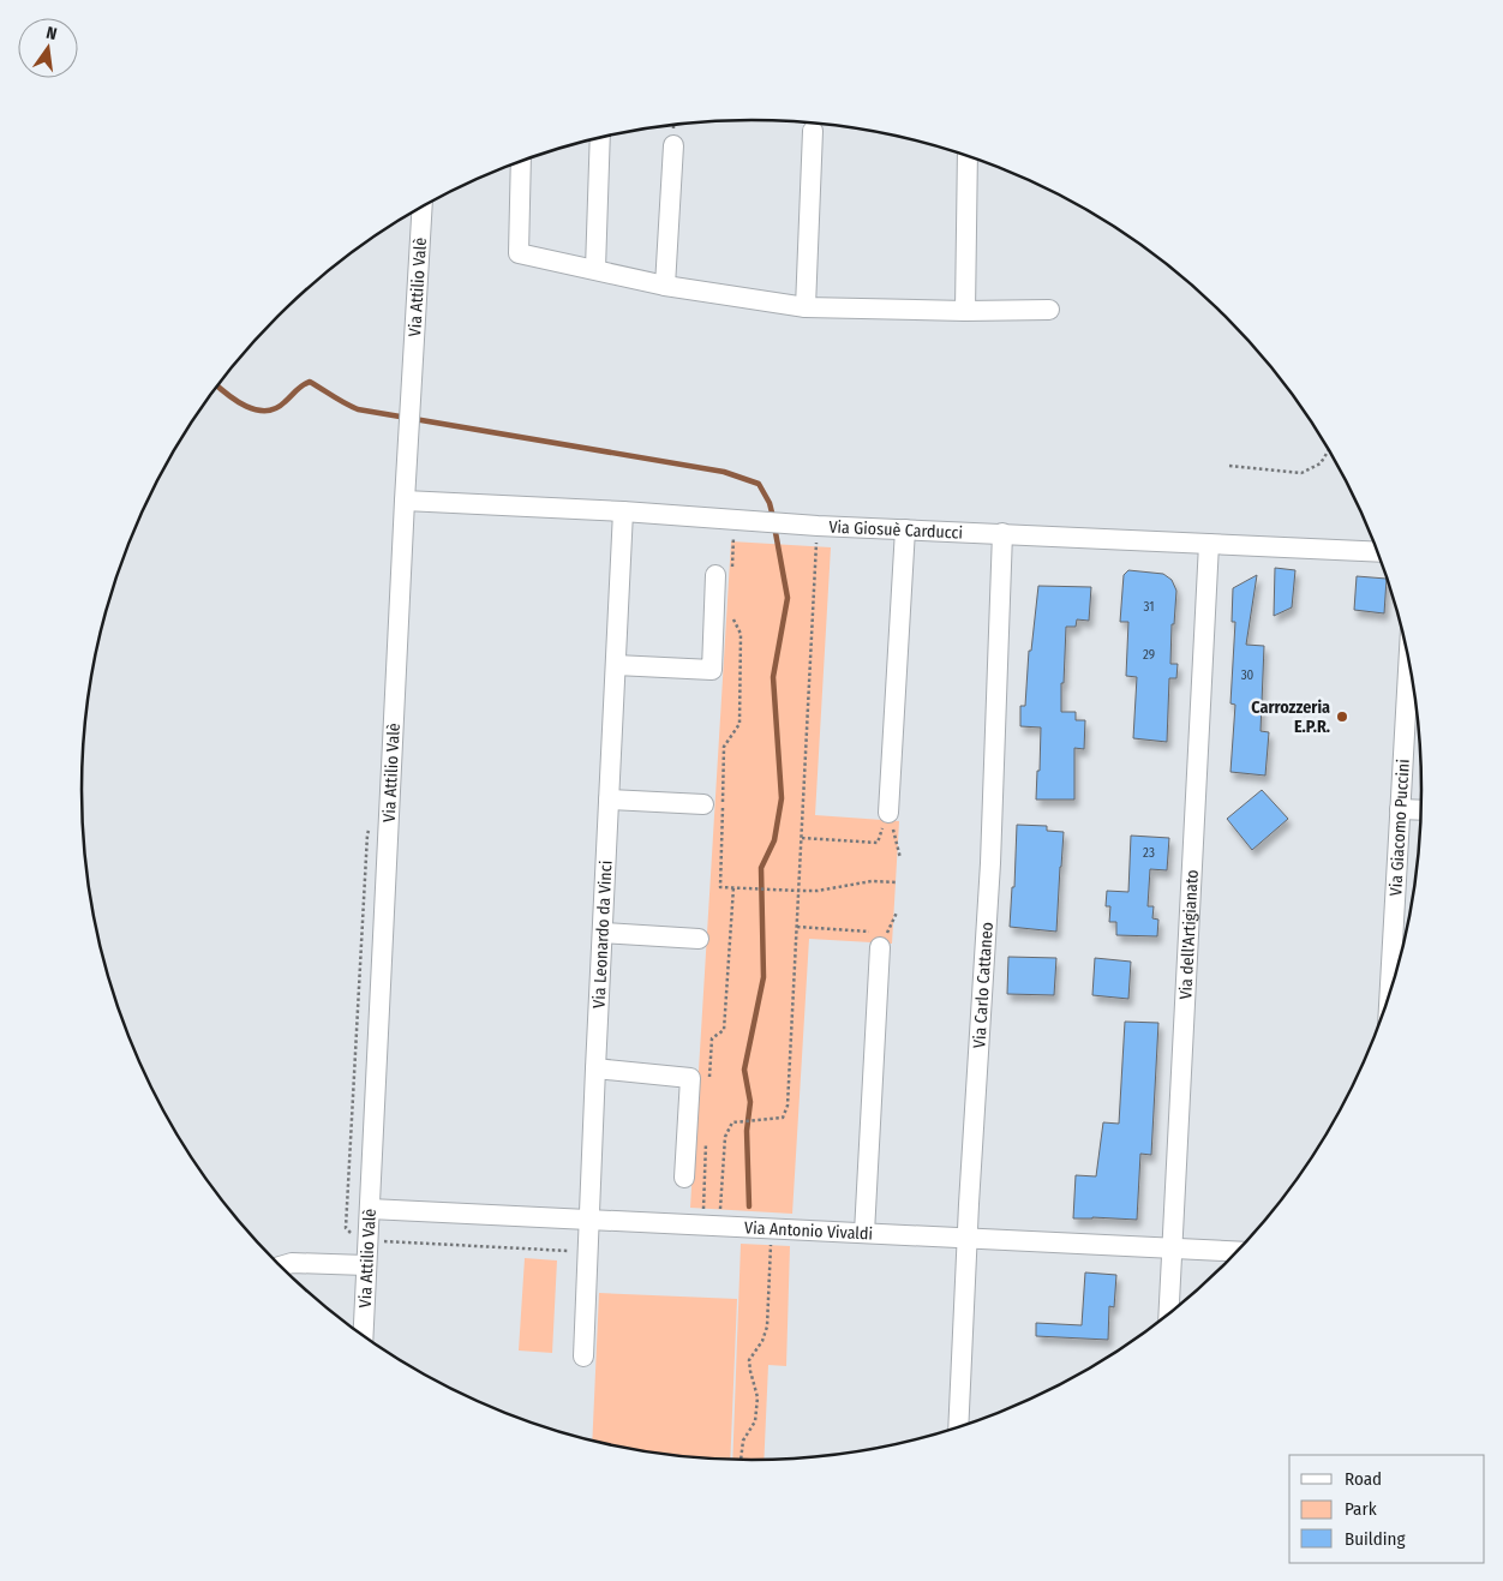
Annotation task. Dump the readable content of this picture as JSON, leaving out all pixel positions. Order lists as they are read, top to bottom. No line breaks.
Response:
{"streets":{"street":["Via Attilio Valè","Via Giosuè Carducci","Via Giacomo Puccini","Via Leonardo da Vinci","Via dell'Artigianato","Via Carlo Cattaneo","Via Antonio Vivaldi"]},"crossings":[["Via Attilio Valè","Via Giosuè Carducci"],["Via Attilio Valè","Via Antonio Vivaldi"],["Via Giosuè Carducci","Via Leonardo da Vinci"],["Via Giosuè Carducci","Via dell'Artigianato"],["Via Giosuè Carducci","Via Carlo Cattaneo"],["Via Leonardo da Vinci","Via Antonio Vivaldi"],["Via dell'Artigianato","Via Antonio Vivaldi"],["Via Carlo Cattaneo","Via Antonio Vivaldi"]],"places":["Carrozzeria E.P.R."],"house_numbers":["31","29","30","23"],"legend":["Road","Park","Building"],"north":"top"}
